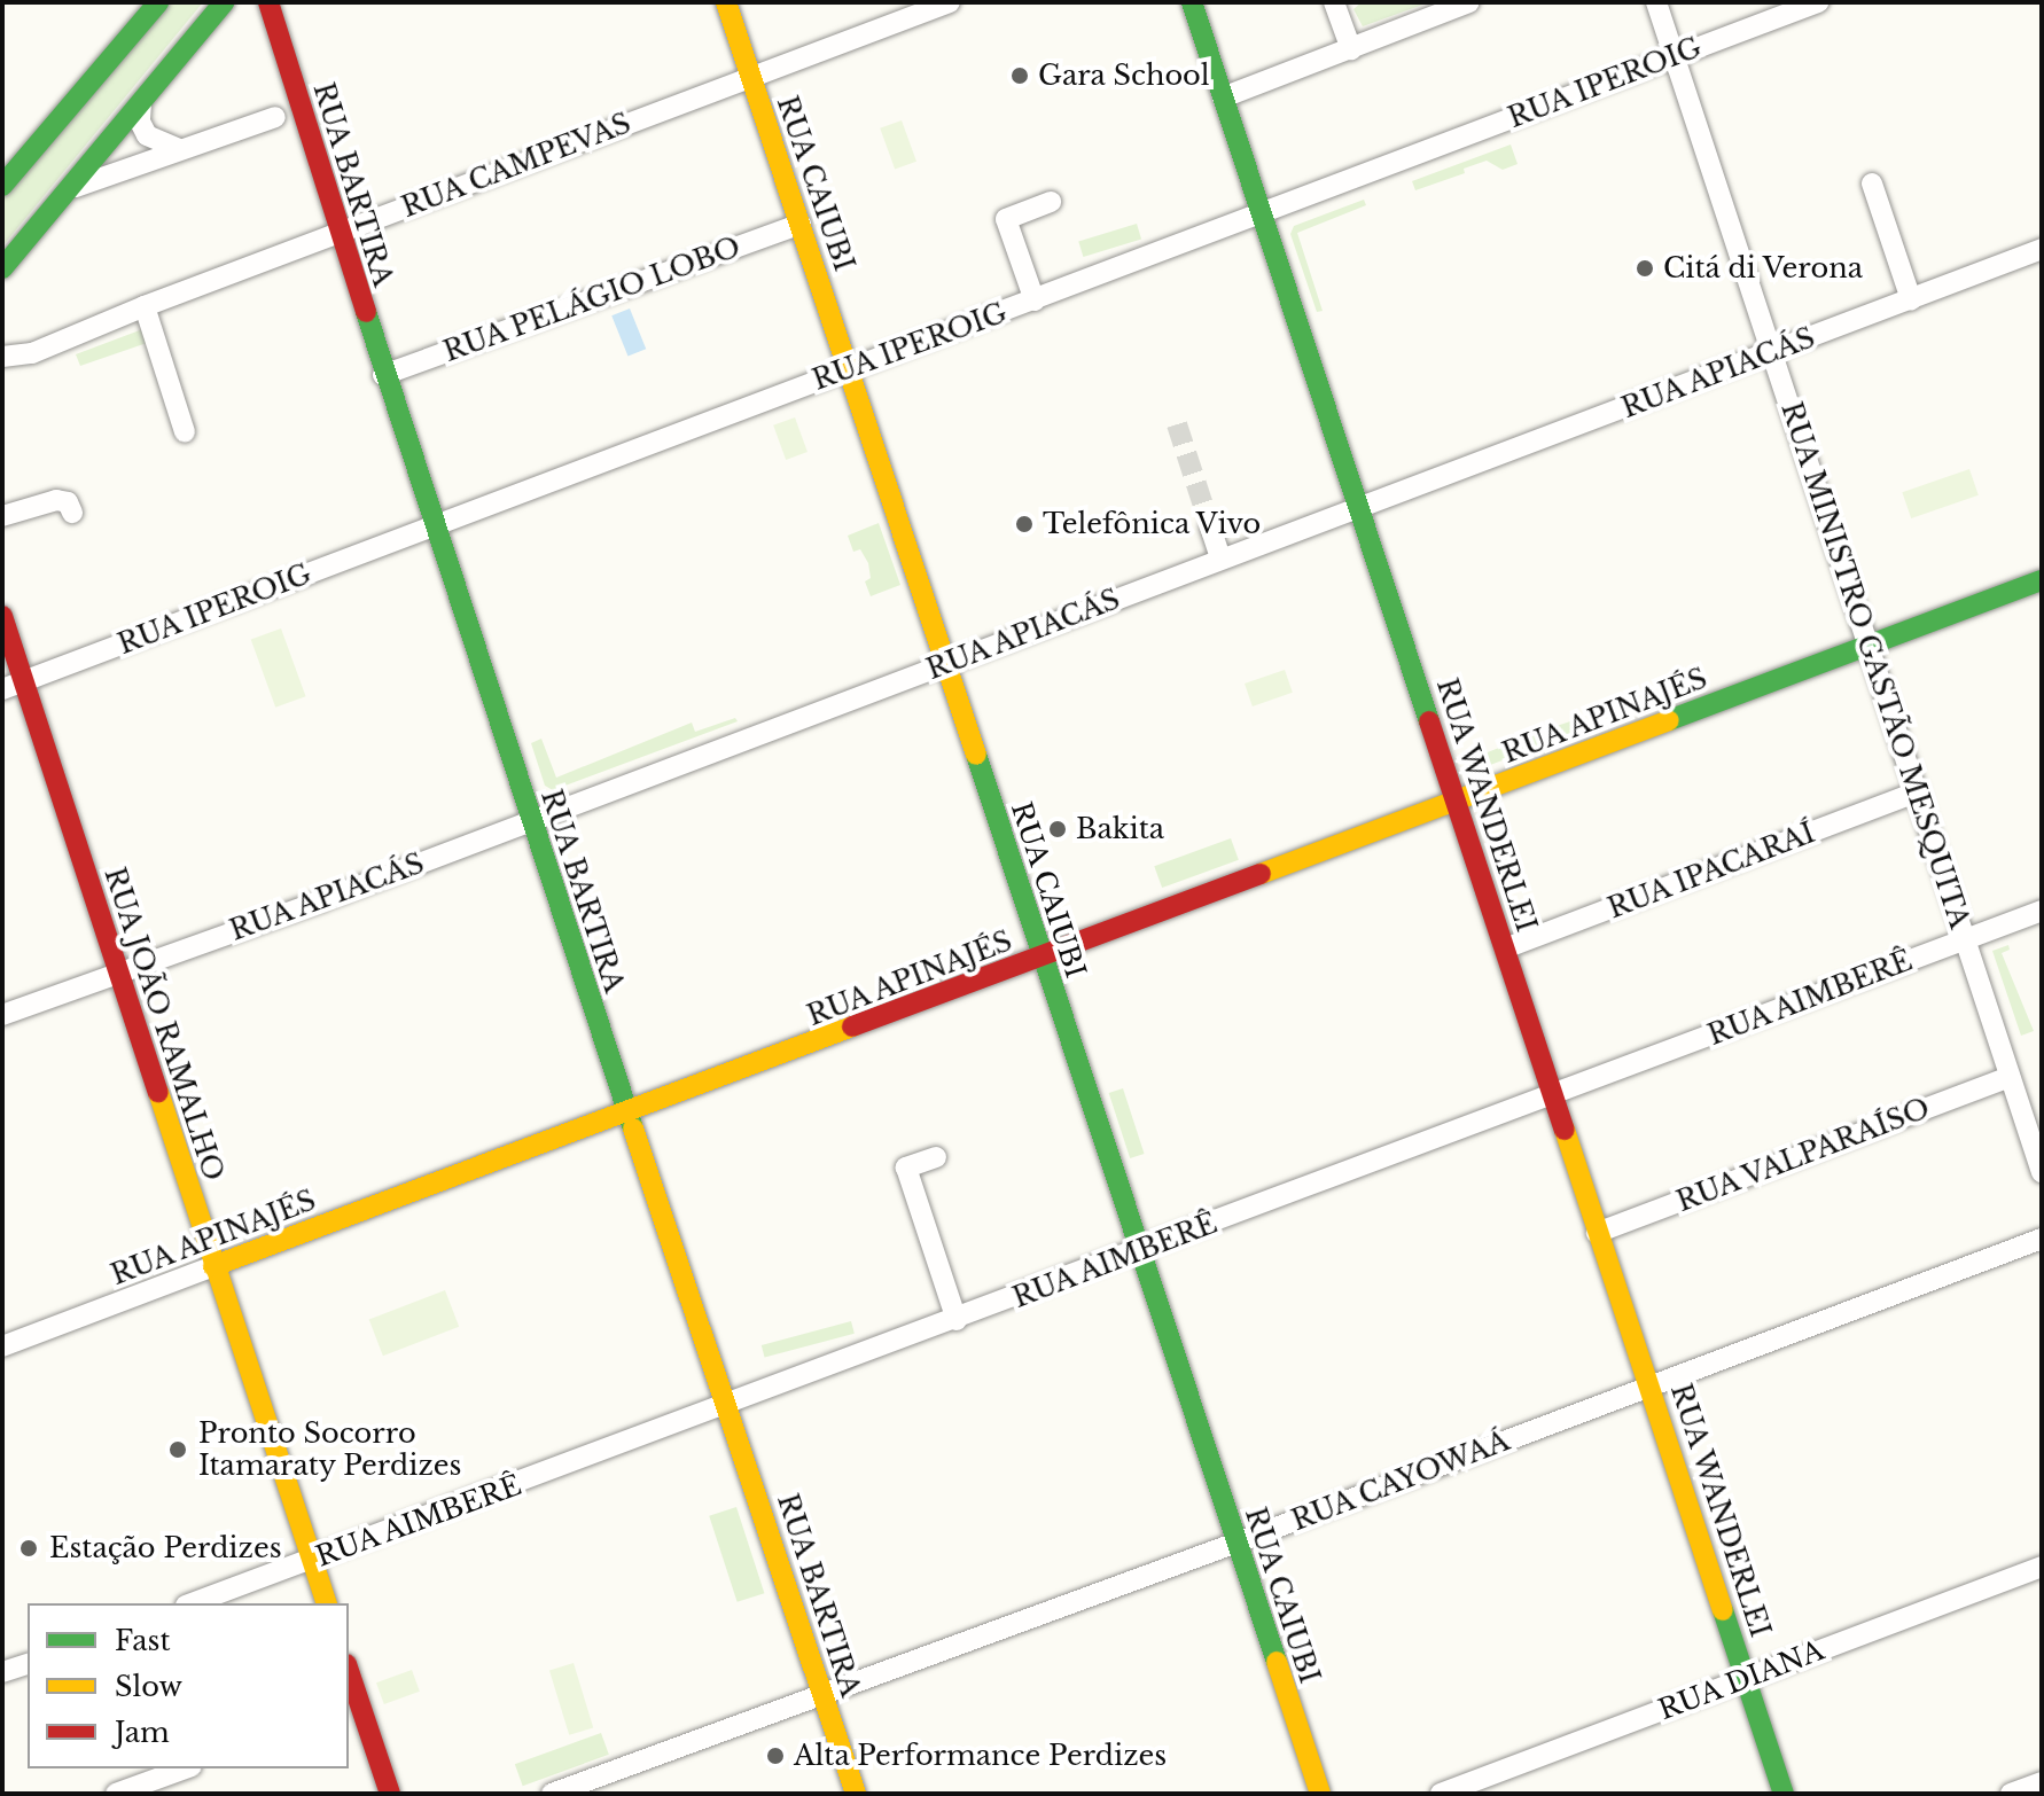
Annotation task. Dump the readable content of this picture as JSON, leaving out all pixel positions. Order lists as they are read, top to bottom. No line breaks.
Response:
{"streets":{"street":["RUA IPEROIG","RUA CAMPEVAS","RUA CAIUBI","RUA BARTIRA","RUA PELÁGIO LOBO","RUA APIACÁS","RUA MINISTRO GASTÃO MESQUITA","RUA APINAJÉS","RUA WANDERLEI","RUA IPACARAÍ","RUA AIMBERÊ","RUA JOÃO RAMALHO","RUA VALPARAÍSO","RUA CAYOWAÁ","RUA DIANA"]},"crossings":[["RUA IPEROIG","RUA CAIUBI"],["RUA IPEROIG","RUA BARTIRA"],["RUA IPEROIG","RUA MINISTRO GASTÃO MESQUITA"],["RUA IPEROIG","RUA WANDERLEI"],["RUA IPEROIG","RUA JOÃO RAMALHO"],["RUA CAMPEVAS","RUA CAIUBI"],["RUA CAMPEVAS","RUA BARTIRA"],["RUA CAIUBI","RUA PELÁGIO LOBO"],["RUA CAIUBI","RUA APIACÁS"],["RUA CAIUBI","RUA APINAJÉS"],["RUA CAIUBI","RUA AIMBERÊ"],["RUA CAIUBI","RUA CAYOWAÁ"],["RUA BARTIRA","RUA PELÁGIO LOBO"],["RUA BARTIRA","RUA APIACÁS"],["RUA BARTIRA","RUA APINAJÉS"],["RUA BARTIRA","RUA AIMBERÊ"],["RUA BARTIRA","RUA CAYOWAÁ"],["RUA APIACÁS","RUA MINISTRO GASTÃO MESQUITA"],["RUA APIACÁS","RUA WANDERLEI"],["RUA APIACÁS","RUA JOÃO RAMALHO"],["RUA MINISTRO GASTÃO MESQUITA","RUA APINAJÉS"],["RUA MINISTRO GASTÃO MESQUITA","RUA IPACARAÍ"],["RUA MINISTRO GASTÃO MESQUITA","RUA AIMBERÊ"],["RUA MINISTRO GASTÃO MESQUITA","RUA VALPARAÍSO"],["RUA APINAJÉS","RUA WANDERLEI"],["RUA APINAJÉS","RUA JOÃO RAMALHO"],["RUA WANDERLEI","RUA IPACARAÍ"],["RUA WANDERLEI","RUA AIMBERÊ"],["RUA WANDERLEI","RUA VALPARAÍSO"],["RUA WANDERLEI","RUA CAYOWAÁ"],["RUA WANDERLEI","RUA DIANA"],["RUA AIMBERÊ","RUA JOÃO RAMALHO"]],"places":["Gara School","Citá di Verona","Telefônica Vivo","Bakita","Pronto Socorro Itamaraty Perdizes","Estação Perdizes","Alta Performance Perdizes"],"legend":["Fast","Slow","Jam"]}
